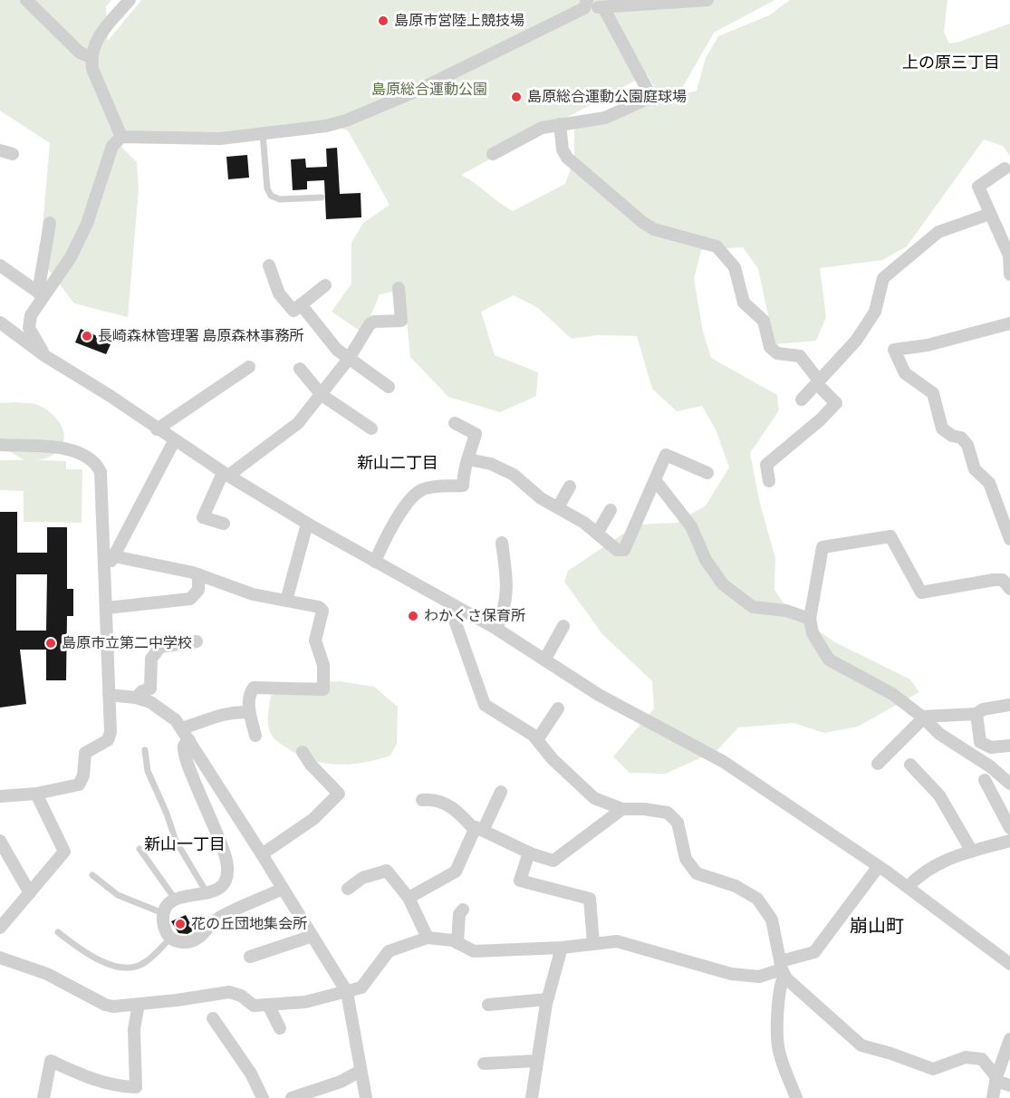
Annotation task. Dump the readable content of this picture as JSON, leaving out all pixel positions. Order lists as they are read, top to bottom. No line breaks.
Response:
{"districts":["上の原三丁目","新山二丁目","新山一丁目","崩山町"],"parks":["島原総合運動公園"],"places":["島原市営陸上競技場","島原総合運動公園庭球場","長崎森林管理署 島原森林事務所","わかくさ保育所","島原市立第二中学校","花の丘団地集会所"]}
